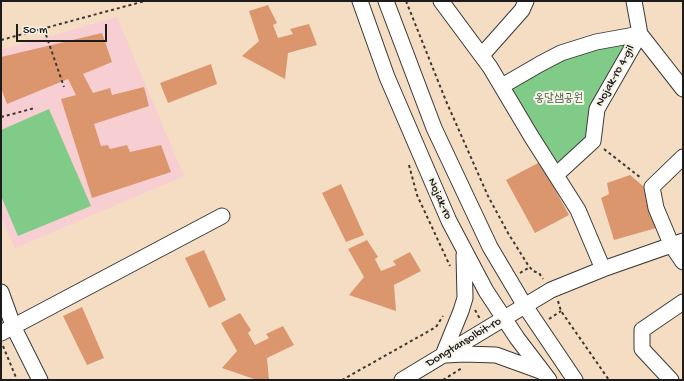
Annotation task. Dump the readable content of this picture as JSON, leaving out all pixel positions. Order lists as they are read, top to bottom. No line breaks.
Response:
{"streets":{"street":["Nojak-ro 4-gil","Nojak-ro","Dongtansolbit-ro"]},"crossings":[["Nojak-ro","Dongtansolbit-ro"]],"parks":["옹달샘공원"],"scale_bar":"50 m"}
